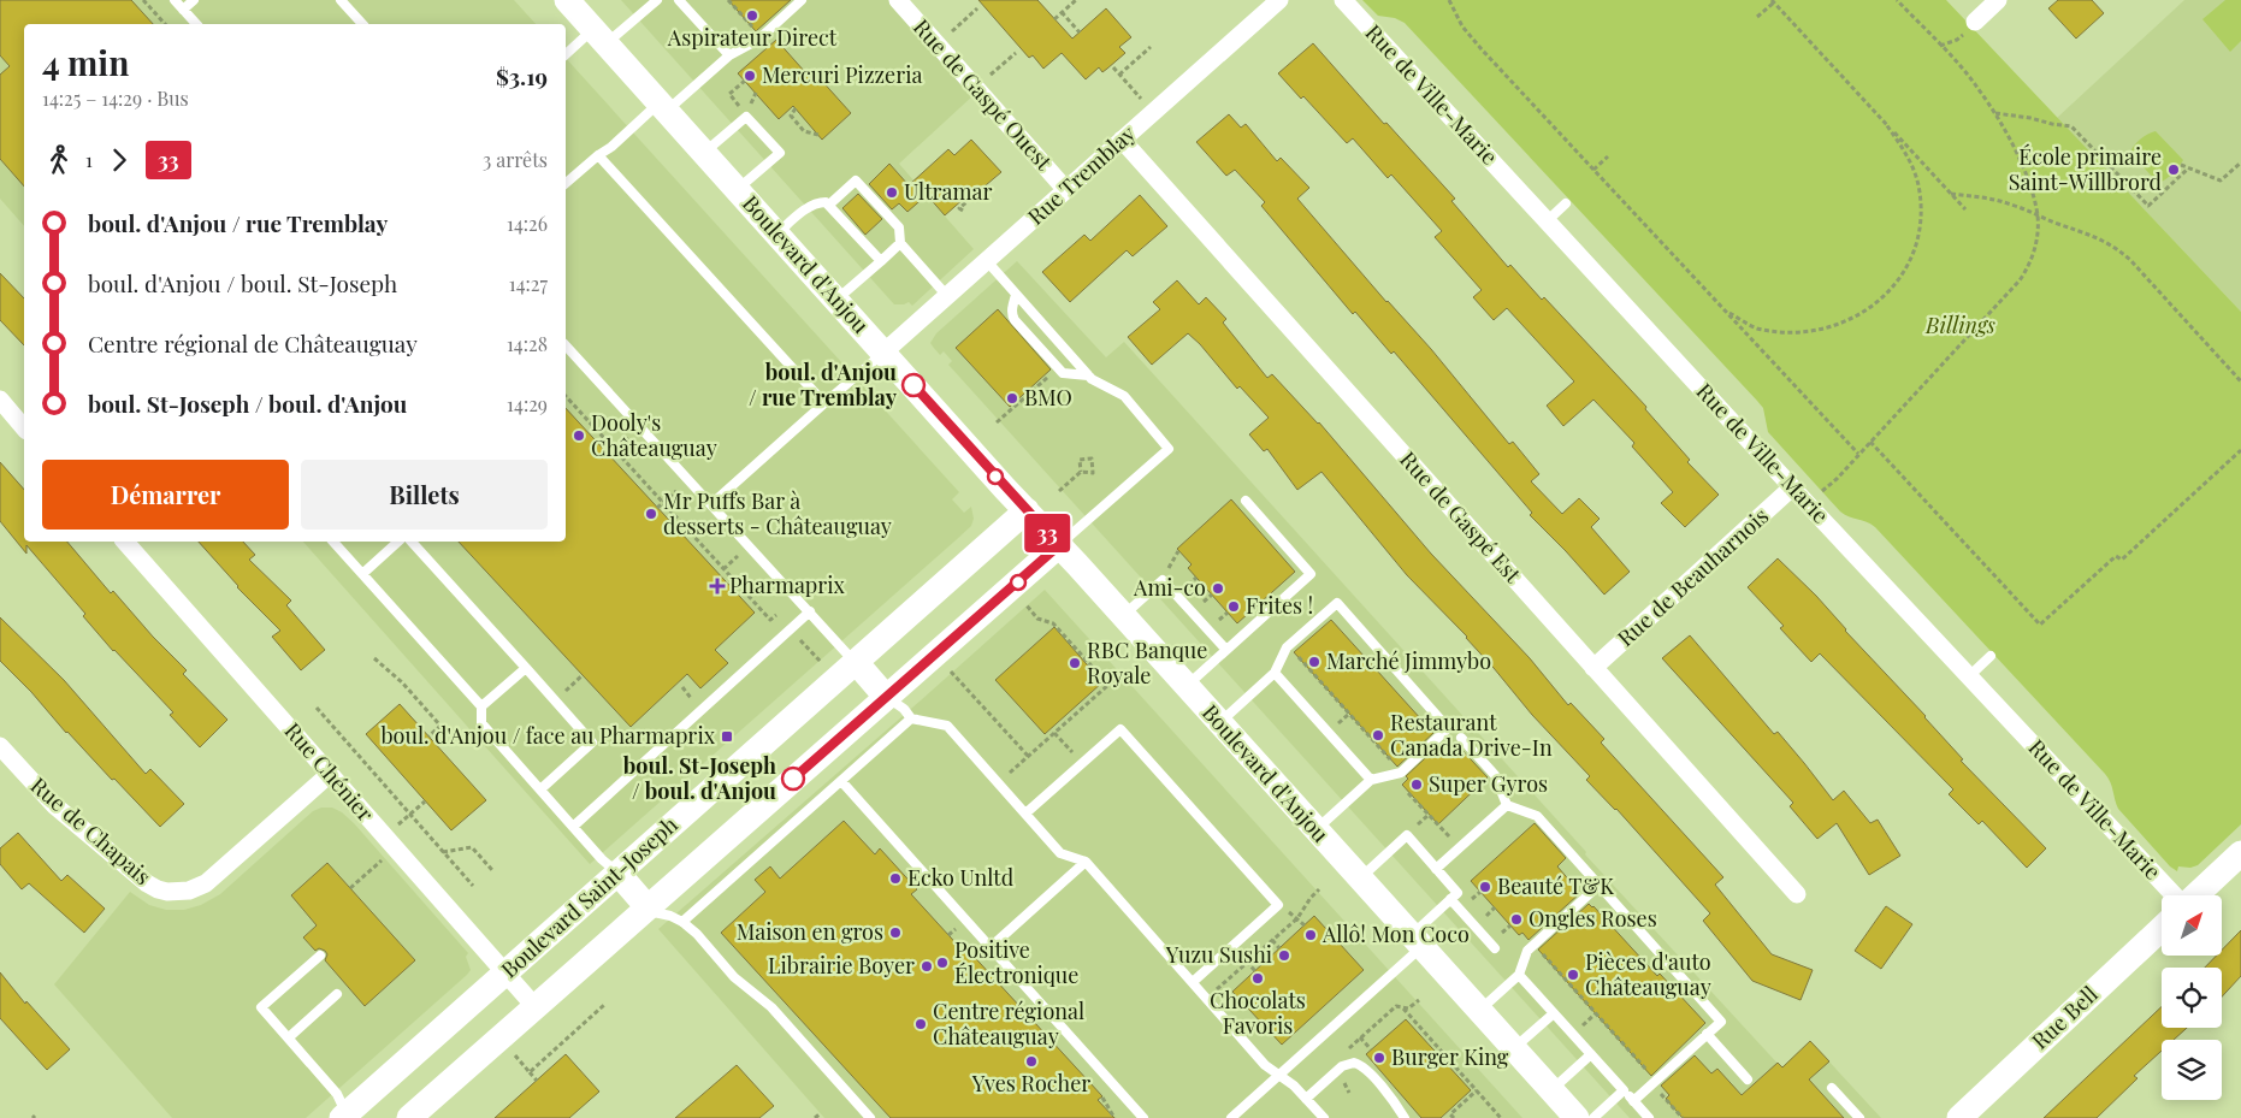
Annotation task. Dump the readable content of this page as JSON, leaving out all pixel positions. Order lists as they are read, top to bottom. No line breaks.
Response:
{"streets":{"street":["Rue de Gaspé Ouest","Rue de Ville-Marie","Rue Tremblay","Boulevard d'Anjou","Rue de Gaspé Est","Rue de Beauharnois","Rue Chénier","Rue de Chapais","Boulevard Saint-Joseph","Rue Bell"]},"crossings":[["Rue de Gaspé Ouest","Rue Tremblay"],["Rue de Ville-Marie","Rue de Beauharnois"],["Rue Tremblay","Boulevard d'Anjou"],["Rue Tremblay","Rue de Gaspé Est"],["Boulevard d'Anjou","Boulevard Saint-Joseph"],["Rue de Gaspé Est","Rue de Beauharnois"],["Rue Chénier","Rue de Chapais"],["Rue Chénier","Boulevard Saint-Joseph"]],"parks":["Billings"],"places":{"other":["Aspirateur Direct","Mercuri Pizzeria","École primaire Saint-Willbrord","Ultramar","boul. d'Anjou / rue Tremblay","BMO","Dooly's Châteauguay","Mr Puffs Bar à desserts - Châteauguay","Ami-co","Frites !","Marché Jimmybo","RBC Banque Royale","Restaurant Canada Drive-In","boul. St-Joseph / boul. d'Anjou","Super Gyros","Ecko Unltd","Beauté T&K","Ongles Roses","Maison en gros","Allô! Mon Coco","Yuzu Sushi","Positive Électronique","Librairie Boyer","Pièces d'auto Châteauguay","Chocolats Favoris","Centre régional Châteauguay","Burger King","Yves Rocher"],"health":["Pharmaprix"],"transit":["boul. d'Anjou / face au Pharmaprix"]},"lines":["bus line 33"],"north":"top right","page":{"on_map":"33","heading":["4 min","14:25 – 14:29 · Bus","$3.19"],"legs":["1","33","3 arrêts"],"list":[{"name":"boul. d'Anjou / rue Tremblay","value":"14:26"},{"name":"boul. d'Anjou / boul. St-Joseph","value":"14:27"},{"name":"Centre régional de Châteauguay","value":"14:28"},{"name":"boul. St-Joseph / boul. d'Anjou","value":"14:29"}],"buttons":["Démarrer","Billets"]}}
